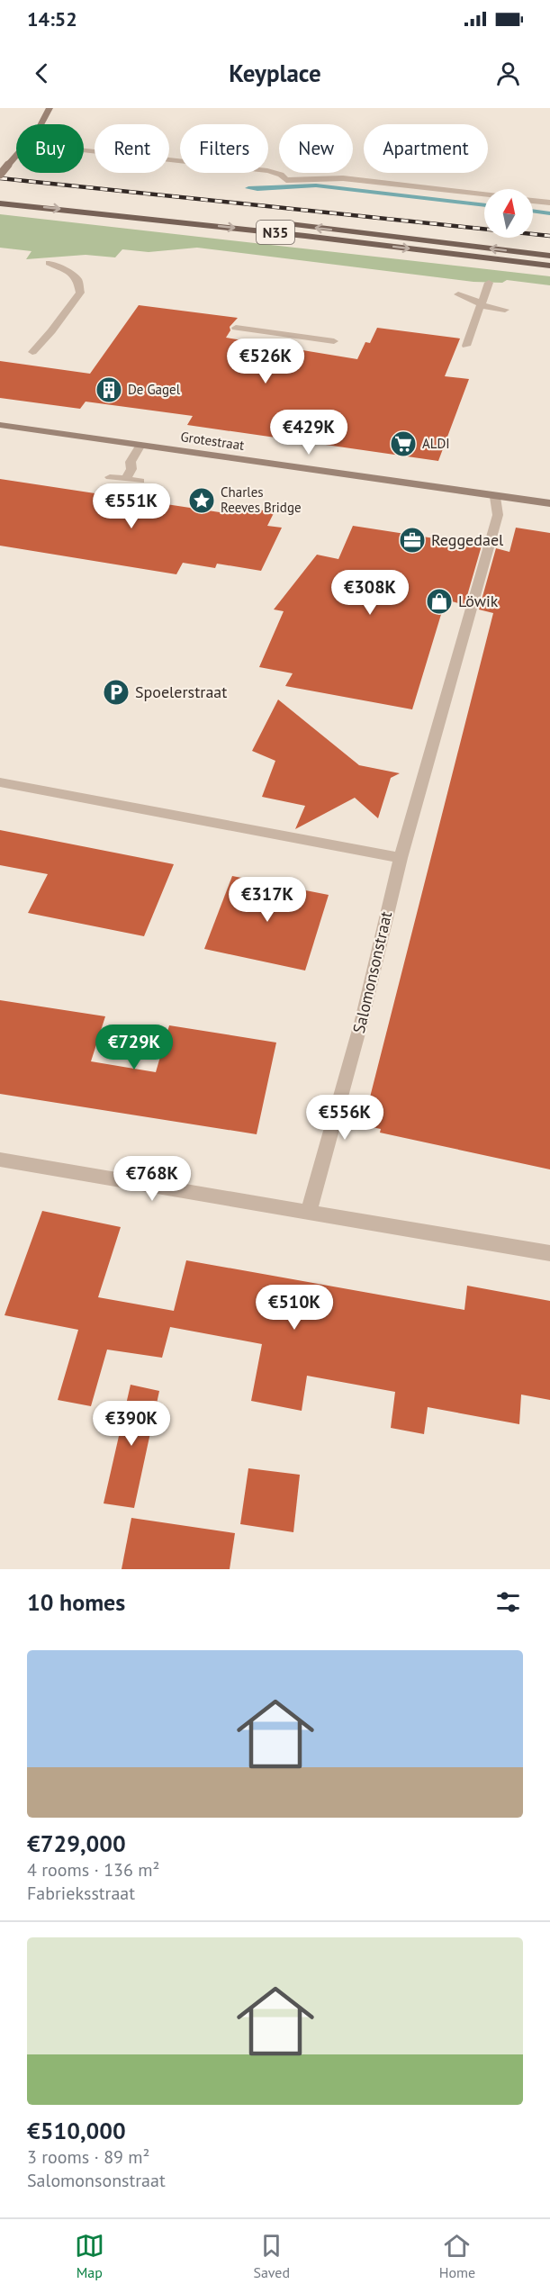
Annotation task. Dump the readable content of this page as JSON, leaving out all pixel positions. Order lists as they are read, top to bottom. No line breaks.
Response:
{"streets":{"main road":["N35"],"street":["Grotestraat","Salomonsonstraat"]},"crossings":[["Grotestraat","Salomonsonstraat"]],"places":{"building":["De Gagel"],"supermarket":["ALDI"],"place":["Charles Reeves Bridge"],"office":["Reggedael"],"shop":["Löwik"],"parking":["Spoelerstraat"]},"north":"top","page":{"status":"14:52","header":"Keyplace","chip":["Buy","Rent","Filters","New","Apartment"],"price":["€526K","€429K","€551K","€308K","€317K","€729K","€556K","€768K","€510K","€390K"],"heading":"10 homes","list":[{"name":"€729,000","note":"4 rooms · 136 m² · Fabrieksstraat"},{"name":"€510,000","note":"3 rooms · 89 m² · Salomonsonstraat"}],"tabs":["Map","Saved","Home"]}}
